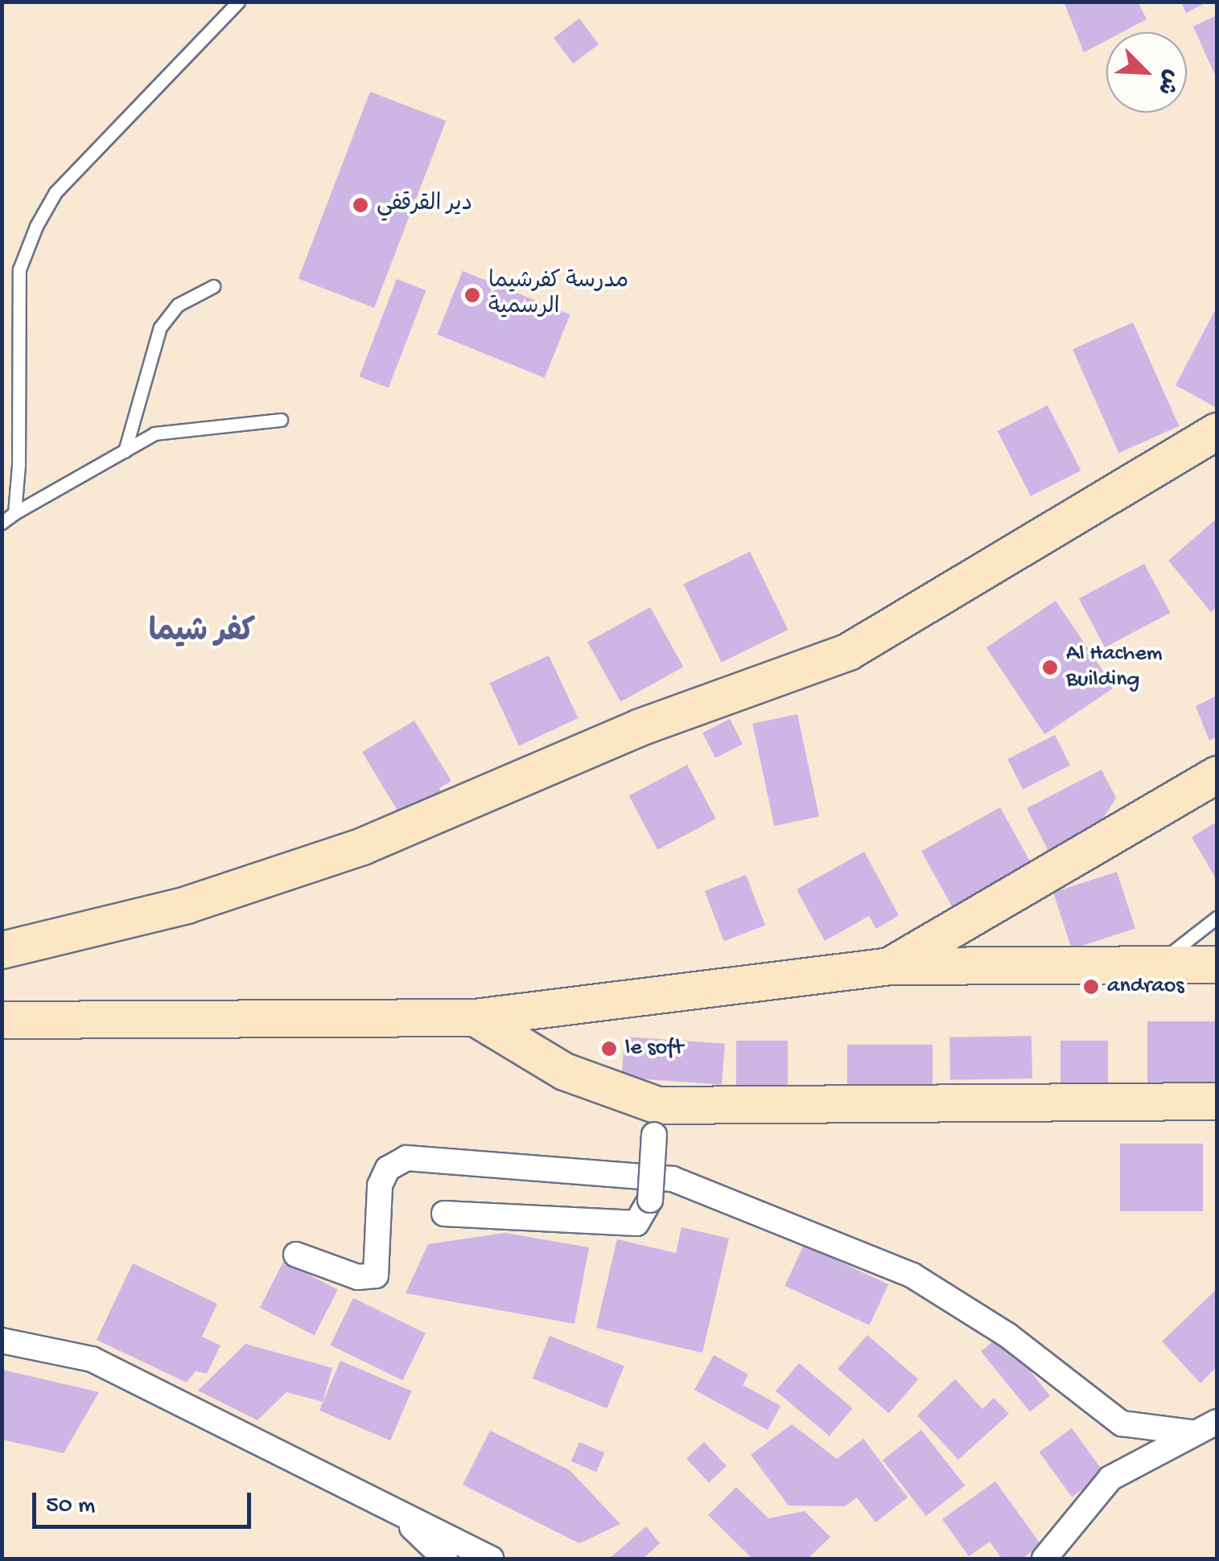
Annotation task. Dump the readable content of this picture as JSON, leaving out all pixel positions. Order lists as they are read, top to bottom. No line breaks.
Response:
{"districts":["كفر شيما"],"places":["دير القرقفي","مدرسة كفرشيما الرسمية","Al Hachem Building","andraos","le soft"],"scale_bar":"50 m","north":"bottom right"}
